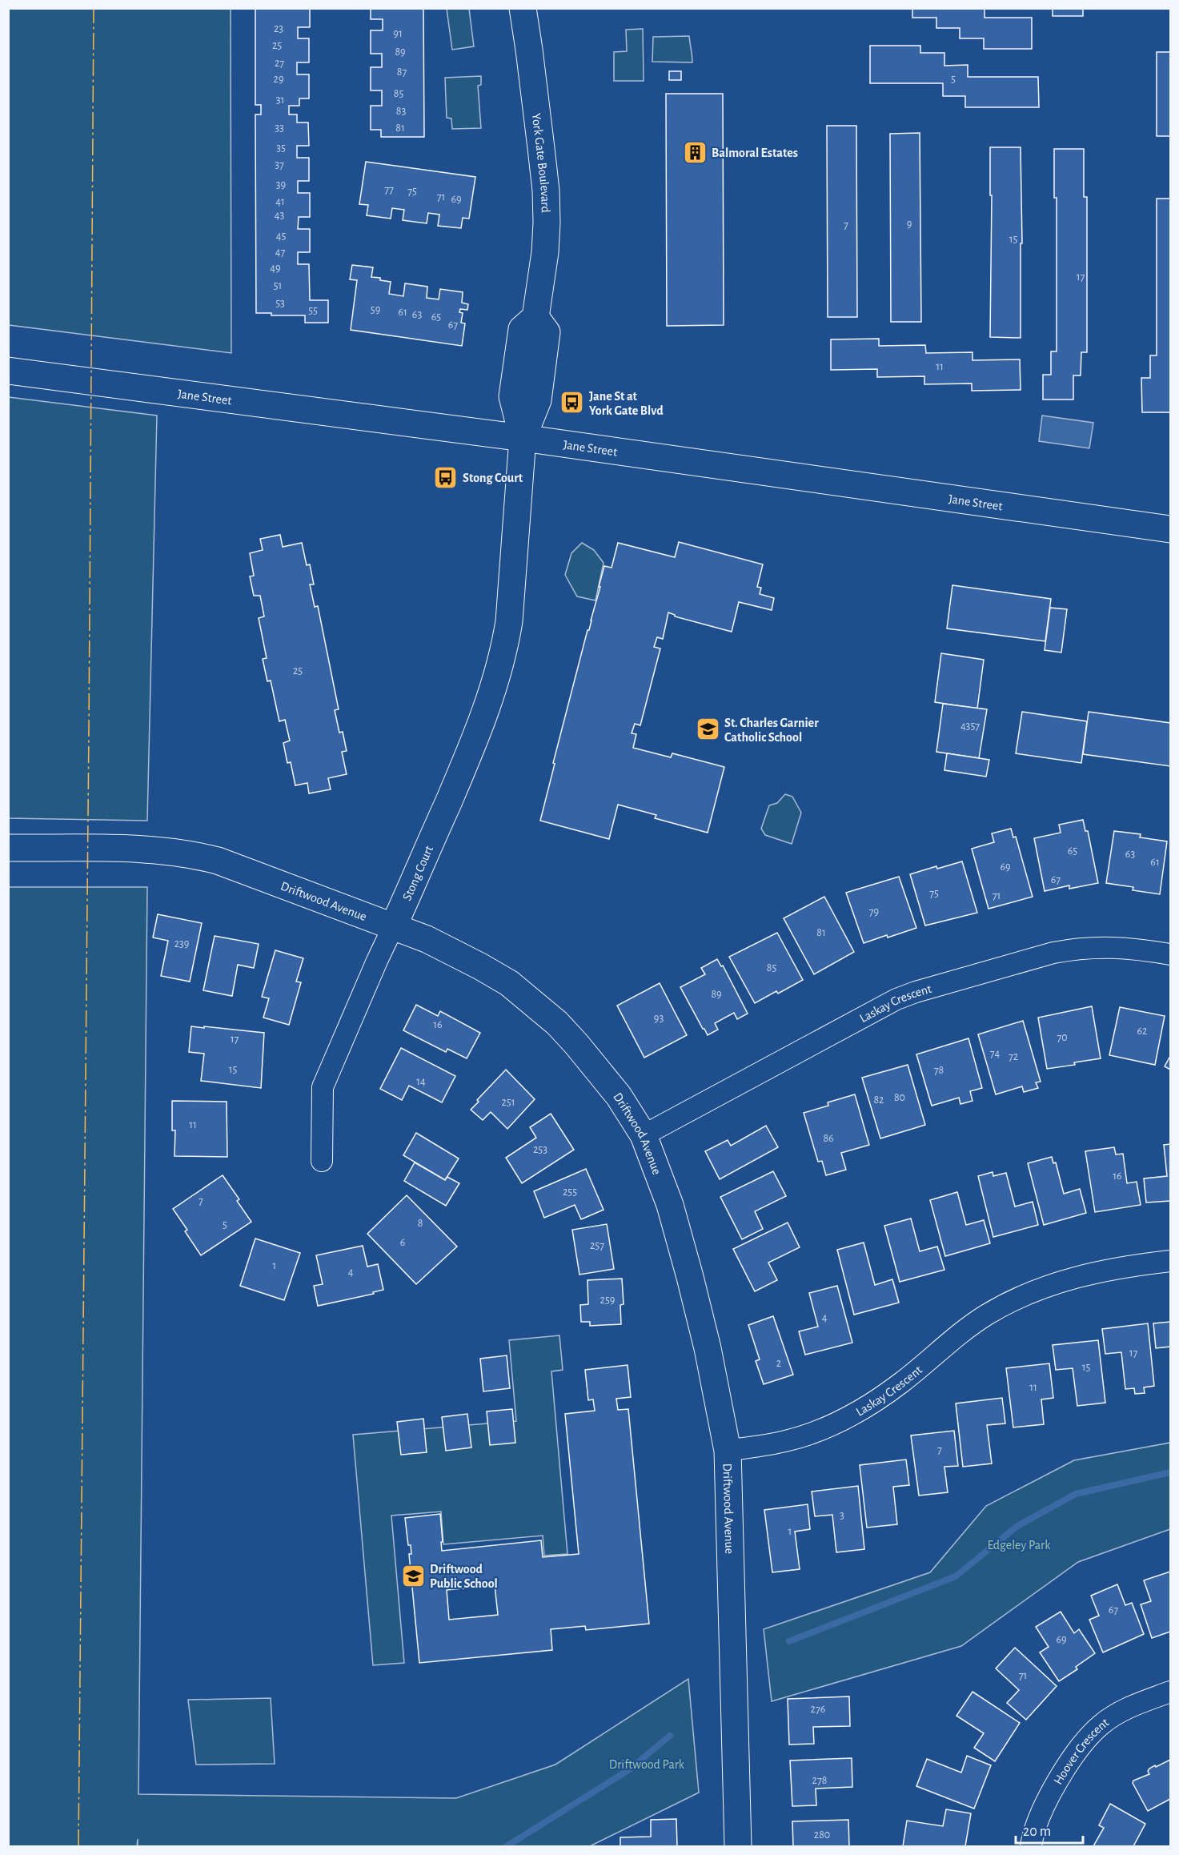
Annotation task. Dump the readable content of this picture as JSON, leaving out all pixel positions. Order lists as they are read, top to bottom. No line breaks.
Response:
{"streets":{"street":["York Gate Boulevard","Jane Street","Stong Court","Driftwood Avenue","Laskay Crescent","Hoover Crescent"]},"crossings":[["York Gate Boulevard","Jane Street"],["York Gate Boulevard","Stong Court"],["Jane Street","Stong Court"],["Stong Court","Driftwood Avenue"],["Driftwood Avenue","Laskay Crescent"]],"parks":["Edgeley Park","Driftwood Park"],"places":{"building":["Balmoral Estates"],"bus stop":["Jane St at York Gate Blvd","Stong Court"],"school or university":["St. Charles Garnier Catholic School","Driftwood Public School"]},"house_numbers":["23","91","25","89","27","87","29","5","85","31","83","33","81","35","37","39","77","75","71","69","41","43","9","7","45","15","47","49","17","51","53","59","55","61","63","65","67","11","25","4357","65","63","61","69","67","75","71","79","81","239","85","89","93","16","62","70","17","74","72","15","78","14","80","82","251","11","86","253","16","255","7","8","5","6","257","1","4","259","4","17","2","15","11","7","3","1","67","69","71","276","278","280"],"scale_bar":"20 m"}
